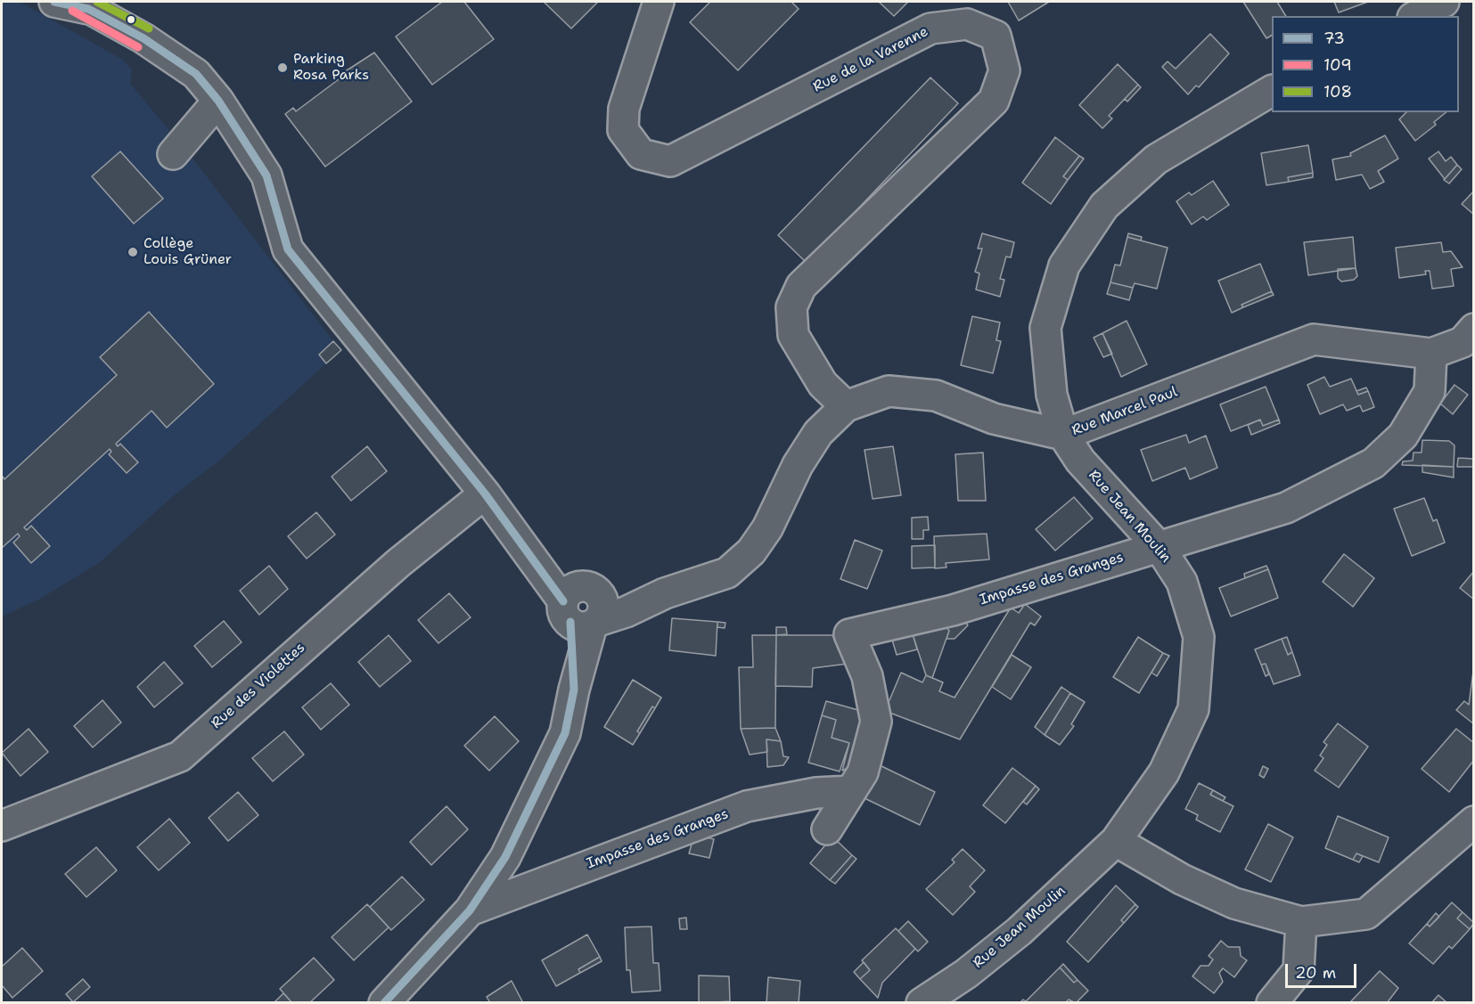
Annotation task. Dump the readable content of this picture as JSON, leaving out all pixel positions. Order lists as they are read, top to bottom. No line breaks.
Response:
{"streets":{"street":["Rue de la Varenne","Rue Marcel Paul","Rue Jean Moulin","Impasse des Granges","Rue des Violettes"]},"crossings":[["Rue de la Varenne","Rue Marcel Paul"],["Rue Marcel Paul","Rue Jean Moulin"],["Rue Marcel Paul","Impasse des Granges"],["Rue Marcel Paul","Rue des Violettes"],["Rue Jean Moulin","Impasse des Granges"]],"places":["Parking Rosa Parks","Collège Louis Grüner"],"lines":["transit line 73","transit line 108","transit line 109"],"legend":["73","109","108"],"scale_bar":"20 m"}
